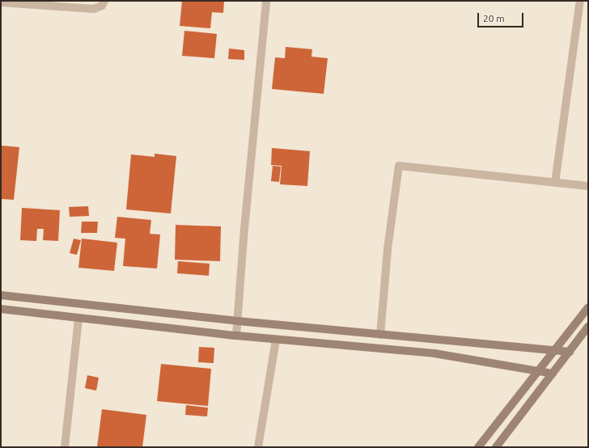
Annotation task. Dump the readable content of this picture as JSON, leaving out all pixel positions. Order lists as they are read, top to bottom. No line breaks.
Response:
{"scale_bar":"20 m"}
